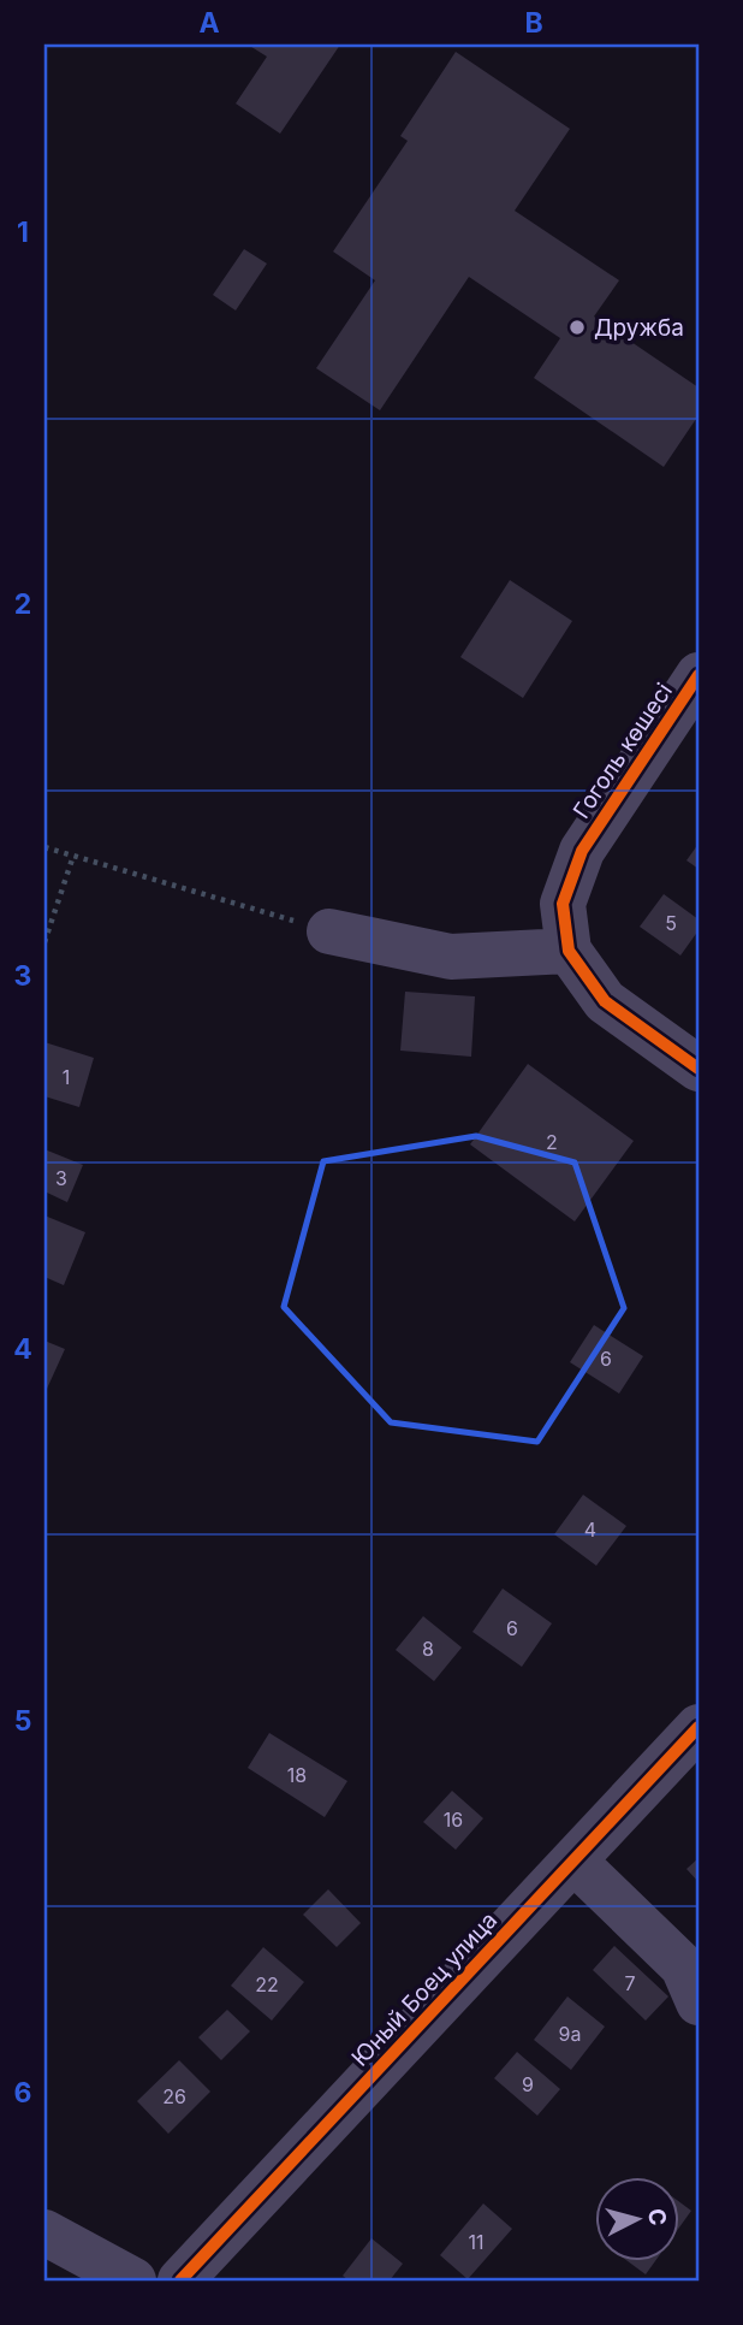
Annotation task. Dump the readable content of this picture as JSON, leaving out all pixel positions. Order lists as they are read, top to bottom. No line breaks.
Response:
{"streets":{"street":["Гоголь көшесі","Юный Боец улица"]},"places":["Дружба"],"house_numbers":["5","1","2","3","6","4","6","8","18","16","7","22","9а","9","26","11"],"north":"right","grid":{"columns":["A","B"],"rows":["1","2","3","4","5","6"]}}
